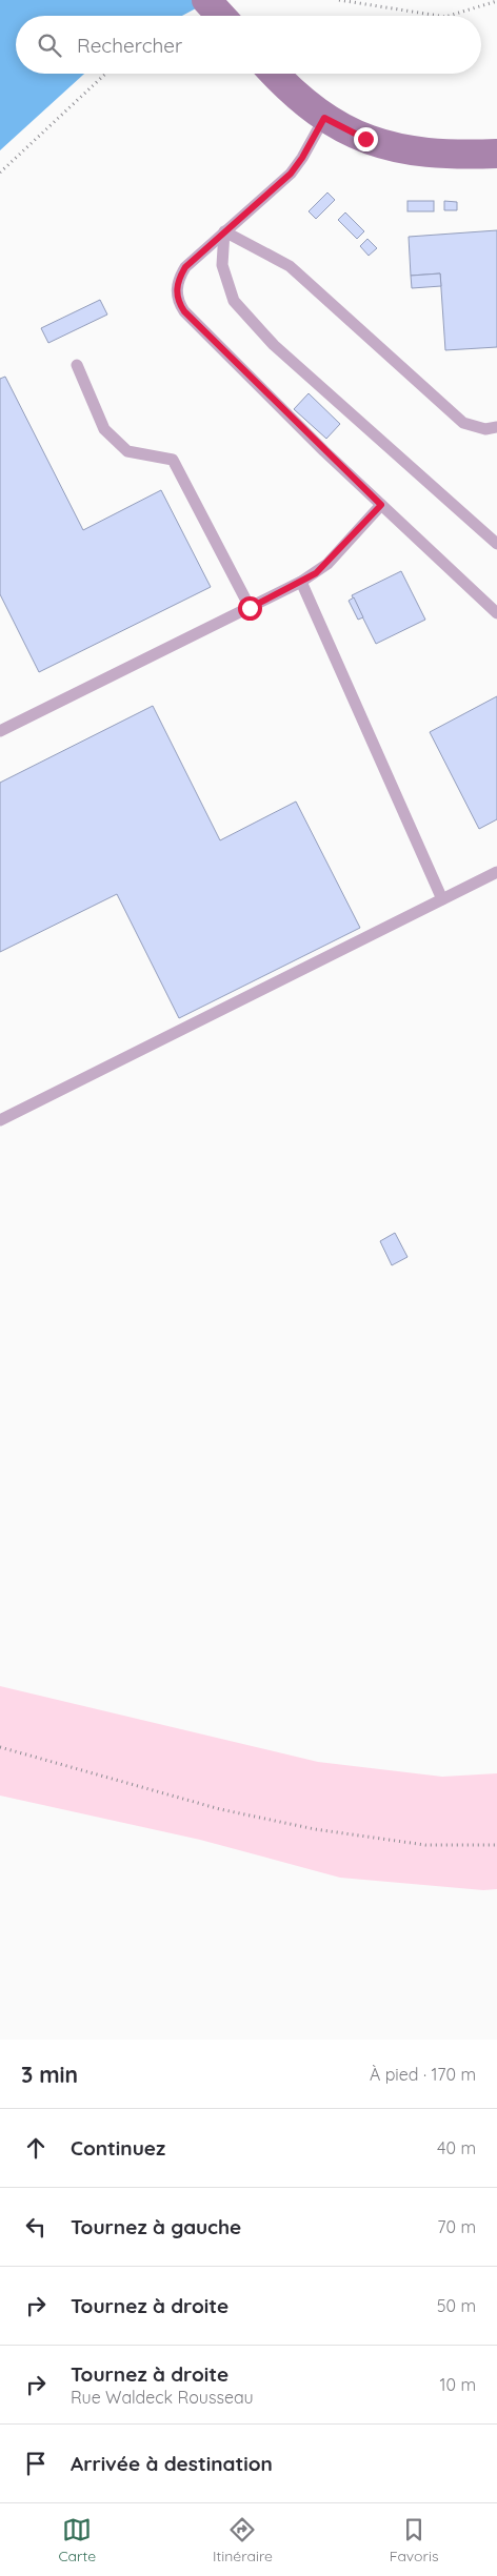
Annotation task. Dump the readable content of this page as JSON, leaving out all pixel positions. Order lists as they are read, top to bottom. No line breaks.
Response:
{"page":{"search":"Rechercher","heading":["3 min","À pied · 170 m"],"list":[["Continuez","40 m"],["Tournez à gauche","70 m"],["Tournez à droite","50 m"],["Tournez à droite","Rue Waldeck Rousseau","10 m"],"Arrivée à destination"],"nav":["Carte","Itinéraire","Favoris"]}}
